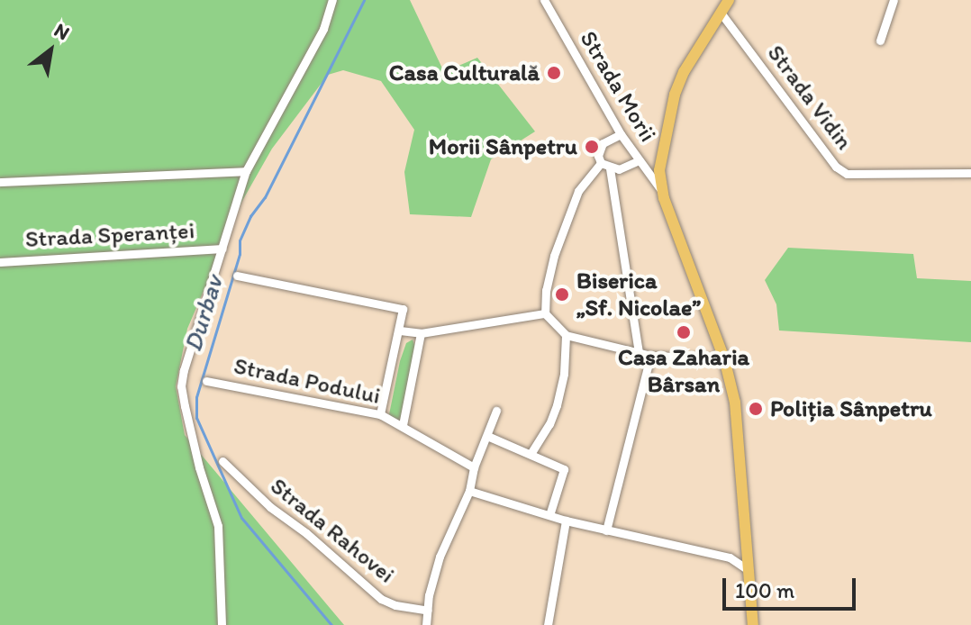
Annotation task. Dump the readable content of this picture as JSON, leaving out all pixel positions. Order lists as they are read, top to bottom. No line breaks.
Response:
{"streets":{"street":["Strada Morii","Strada Vidin","Strada Speranței","Strada Podului","Strada Rahovei"]},"crossings":[["Strada Podului","Strada Rahovei"]],"water":["Durbav"],"places":["Casa Culturală","Morii Sânpetru","Biserica „Sf. Nicolae”","Casa Zaharia Bârsan","Poliția Sânpetru"],"scale_bar":"100 m","north":"top right"}
